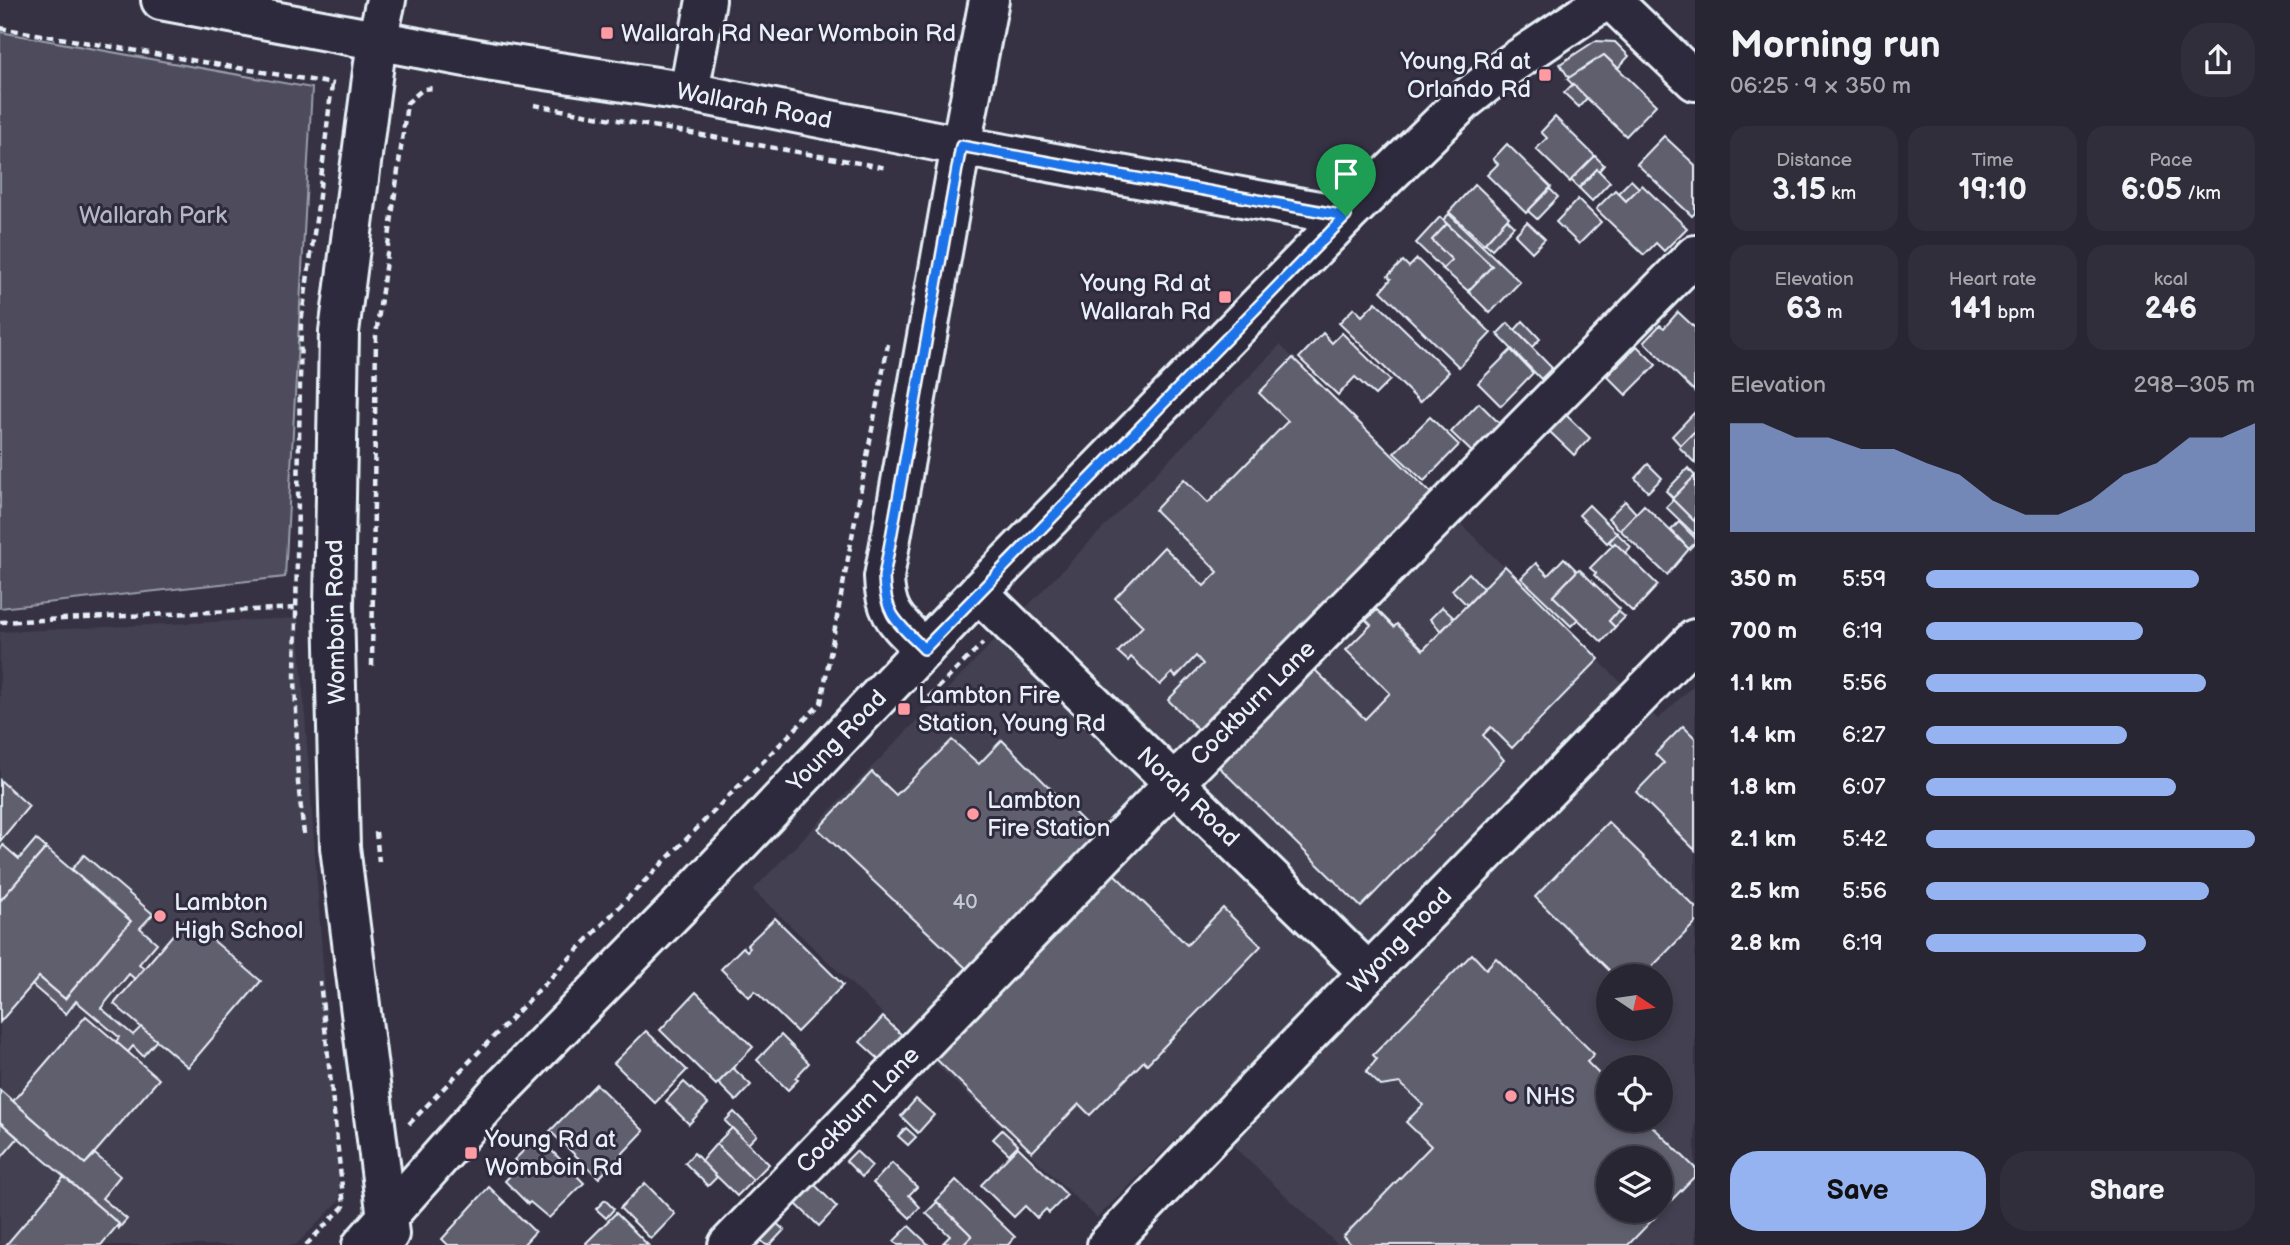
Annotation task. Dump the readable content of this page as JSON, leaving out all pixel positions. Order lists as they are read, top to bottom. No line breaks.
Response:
{"streets":{"street":["Wallarah Road","Womboin Road","Cockburn Lane","Young Road","Norah Road","Wyong Road"]},"crossings":[["Wallarah Road","Womboin Road"],["Wallarah Road","Young Road"],["Womboin Road","Young Road"],["Cockburn Lane","Norah Road"],["Young Road","Norah Road"],["Norah Road","Wyong Road"]],"parks":["Wallarah Park"],"places":{"transit":["Wallarah Rd Near Womboin Rd","Young Rd at Orlando Rd","Young Rd at Wallarah Rd","Lambton Fire Station, Young Rd","Young Rd at Womboin Rd"],"other":["Lambton Fire Station","Lambton High School","NHS"]},"house_numbers":["40"],"north":"right","page":{"heading":["Morning run","06:25 · 9 × 350 m"],"stats":[["Distance","3.15 km"],["Time","19:10"],["Pace","6:05 /km"],["Elevation","63 m"],["Heart rate","141 bpm"],["kcal","246"]],"chart":["Elevation","298–305 m"],"list":[{"name":"350 m","note":"5:59"},{"name":"700 m","note":"6:19"},{"name":"1.1 km","note":"5:56"},{"name":"1.4 km","note":"6:27"},{"name":"1.8 km","note":"6:07"},{"name":"2.1 km","note":"5:42"},{"name":"2.5 km","note":"5:56"},{"name":"2.8 km","note":"6:19"}],"buttons":["Save","Share"]}}
